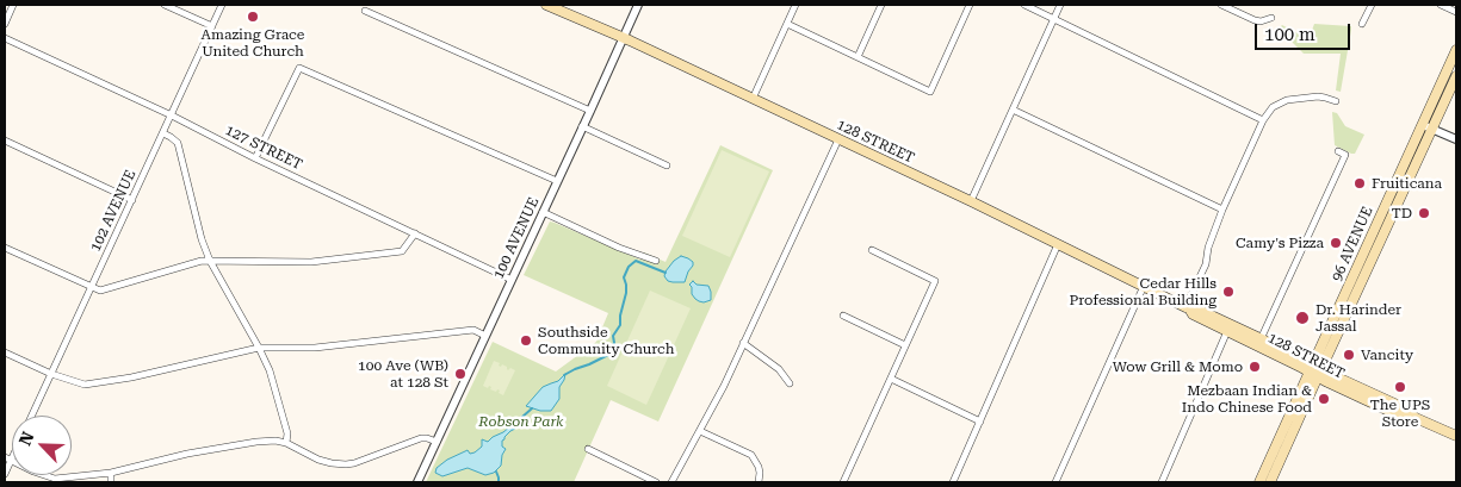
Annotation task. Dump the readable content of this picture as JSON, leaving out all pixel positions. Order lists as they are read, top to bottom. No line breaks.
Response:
{"streets":{"main road":["128 STREET","96 AVENUE"],"street":["127 STREET","102 AVENUE","100 AVENUE"]},"crossings":[["128 STREET","100 AVENUE"],["128 STREET","96 AVENUE"],["127 STREET","102 AVENUE"],["127 STREET","100 AVENUE"]],"parks":["Robson Park"],"places":["Amazing Grace United Church","Fruiticana","TD","Camy's Pizza","Cedar Hills Professional Building","Dr. Harinder Jassal","Southside Community Church","Vancity","Wow Grill & Momo","100 Ave (WB) at 128 St","The UPS Store","Mezbaan Indian & Indo Chinese Food"],"scale_bar":"100 m","north":"top left"}
